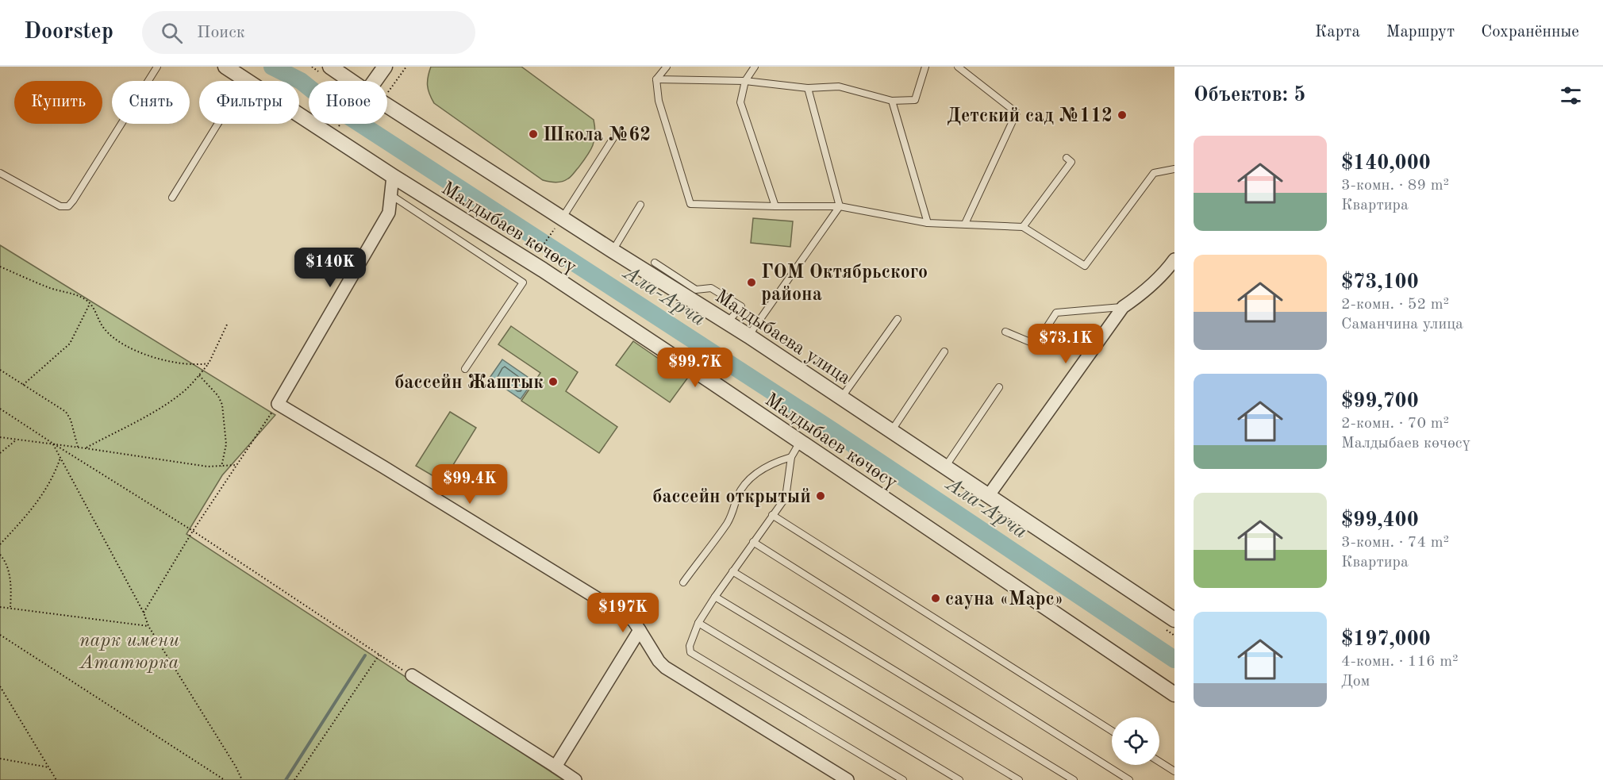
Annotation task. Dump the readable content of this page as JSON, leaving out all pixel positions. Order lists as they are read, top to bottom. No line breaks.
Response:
{"streets":{"street":["Малдыбаев көчөсү","Малдыбаева улица"]},"water":["Ала-Арча"],"parks":["парк имени Ататюрка"],"places":["Детский сад №112","Школа №62","ГОМ Октябрьского района","бассейн Жаштык","бассейн открытый","сауна «Марс»"],"page":{"header":"Doorstep","search":"Поиск","nav":["Карта","Маршрут","Сохранённые"],"heading":"Объектов: 5","chip":["Купить","Снять","Фильтры","Новое"],"list":[{"name":"$140,000","note":"3-комн. · 89 m² · Квартира"},{"name":"$73,100","note":"2-комн. · 52 m² · Саманчина улица"},{"name":"$99,700","note":"2-комн. · 70 m² · Малдыбаев көчөсү"},{"name":"$99,400","note":"3-комн. · 74 m² · Квартира"},{"name":"$197,000","note":"4-комн. · 116 m² · Дом"}],"price":["$140K","$73.1K","$99.7K","$99.4K","$197K"]}}
